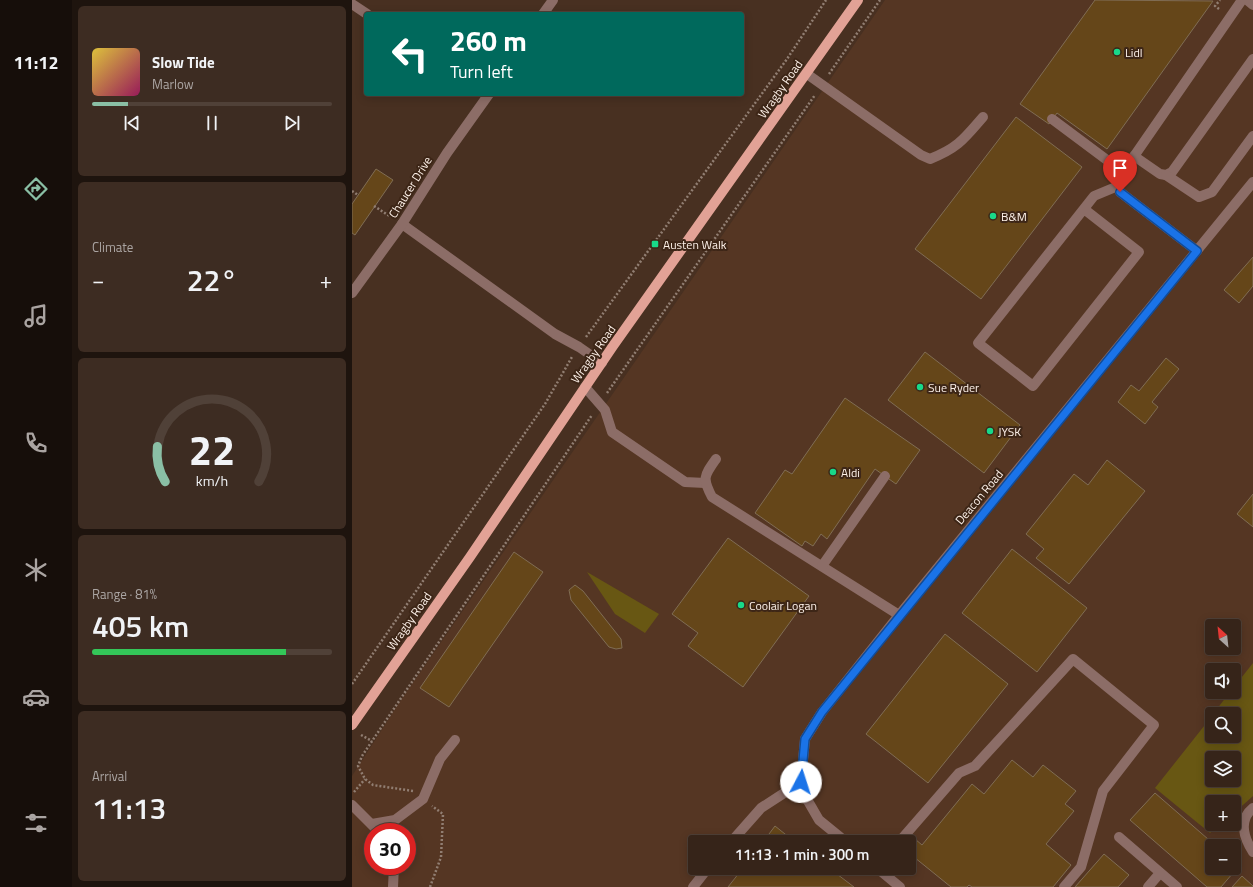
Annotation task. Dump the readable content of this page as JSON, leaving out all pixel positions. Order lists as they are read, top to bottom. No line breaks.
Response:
{"streets":{"main road":["Wragby Road"],"street":["Chaucer Drive","Deacon Road"]},"places":{"other":["Lidl","B&M","Sue Ryder","JYSK","Aldi","Coolair Logan"],"transit":["Austen Walk"]},"north":"top left","page":{"tabs":"11:12","turn":["260 m","Turn left"],"song":["Slow Tide","Marlow"],"tile":["Climate",["Range · 81%","405 km"],["Arrival","11:13"]],"heat":["−","22°","+"],"map_buttons":["+","−"],"limit":"30","trip":"11:13 · 1 min · 300 m","gauge":["22","km/h"]}}
